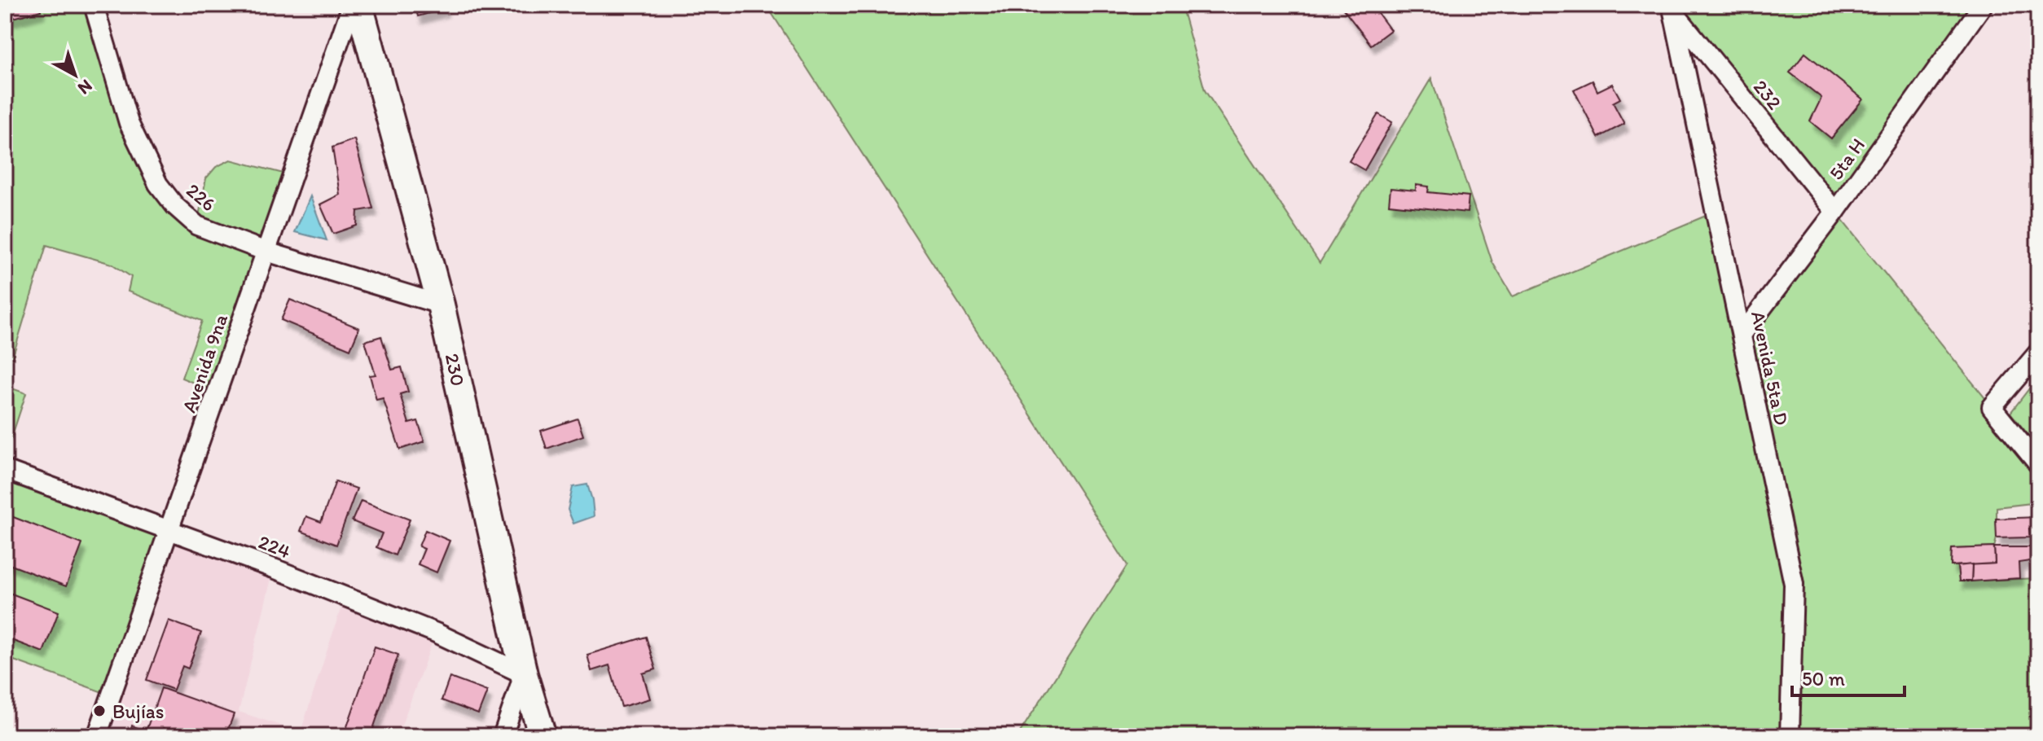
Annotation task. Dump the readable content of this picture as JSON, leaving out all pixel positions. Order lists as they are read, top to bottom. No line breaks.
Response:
{"streets":{"street":["232","5ta H","226","Avenida 9na","Avenida 5ta D","230","224"]},"crossings":[["232","5ta H"],["232","Avenida 5ta D"],["5ta H","Avenida 5ta D"],["226","Avenida 9na"],["226","230"],["Avenida 9na","224"],["230","224"]],"places":["Bujías"],"scale_bar":"50 m","north":"bottom right"}
